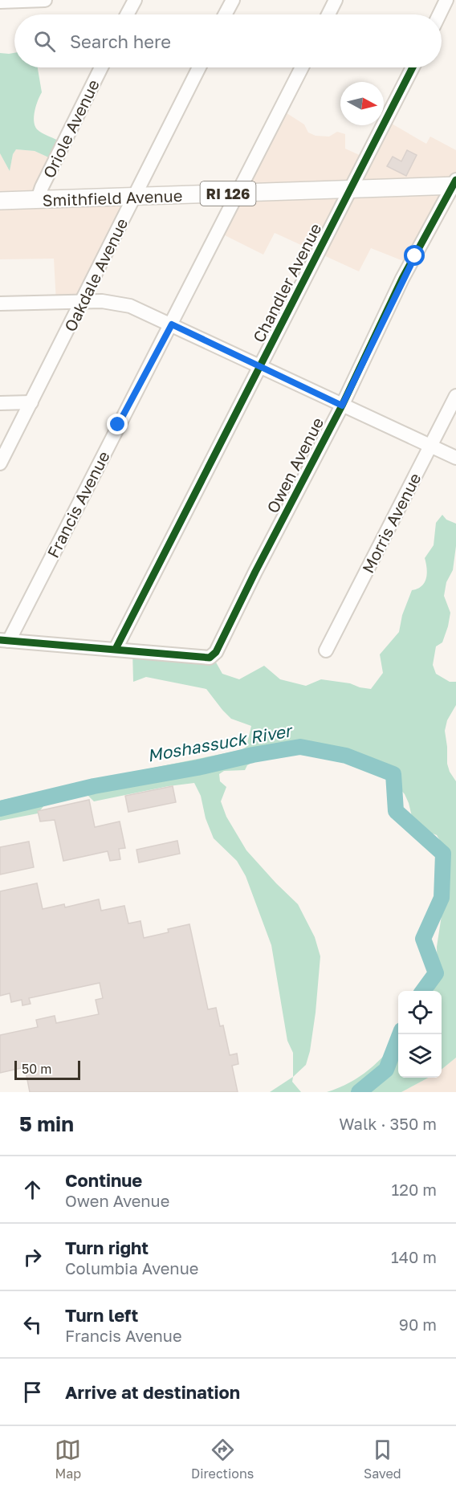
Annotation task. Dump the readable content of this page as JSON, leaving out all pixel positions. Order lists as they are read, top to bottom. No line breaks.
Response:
{"streets":{"main road":["RI 126","Smithfield Avenue"],"street":["Oriole Avenue","Oakdale Avenue","Chandler Avenue","Owen Avenue","Francis Avenue","Morris Avenue"]},"crossings":[["Oriole Avenue","Smithfield Avenue"],["Smithfield Avenue","Oakdale Avenue"],["Smithfield Avenue","Chandler Avenue"],["Smithfield Avenue","Owen Avenue"],["Smithfield Avenue","Francis Avenue"],["Chandler Avenue","Owen Avenue"]],"water":["Moshassuck River"],"scale_bar":"50 m","north":"right","page":{"search":"Search here","scale":"50 m","heading":["5 min","Walk · 350 m"],"list":[["Continue","Owen Avenue","120 m"],["Turn right","Columbia Avenue","140 m"],["Turn left","Francis Avenue","90 m"],"Arrive at destination"],"nav":["Map","Directions","Saved"]}}
